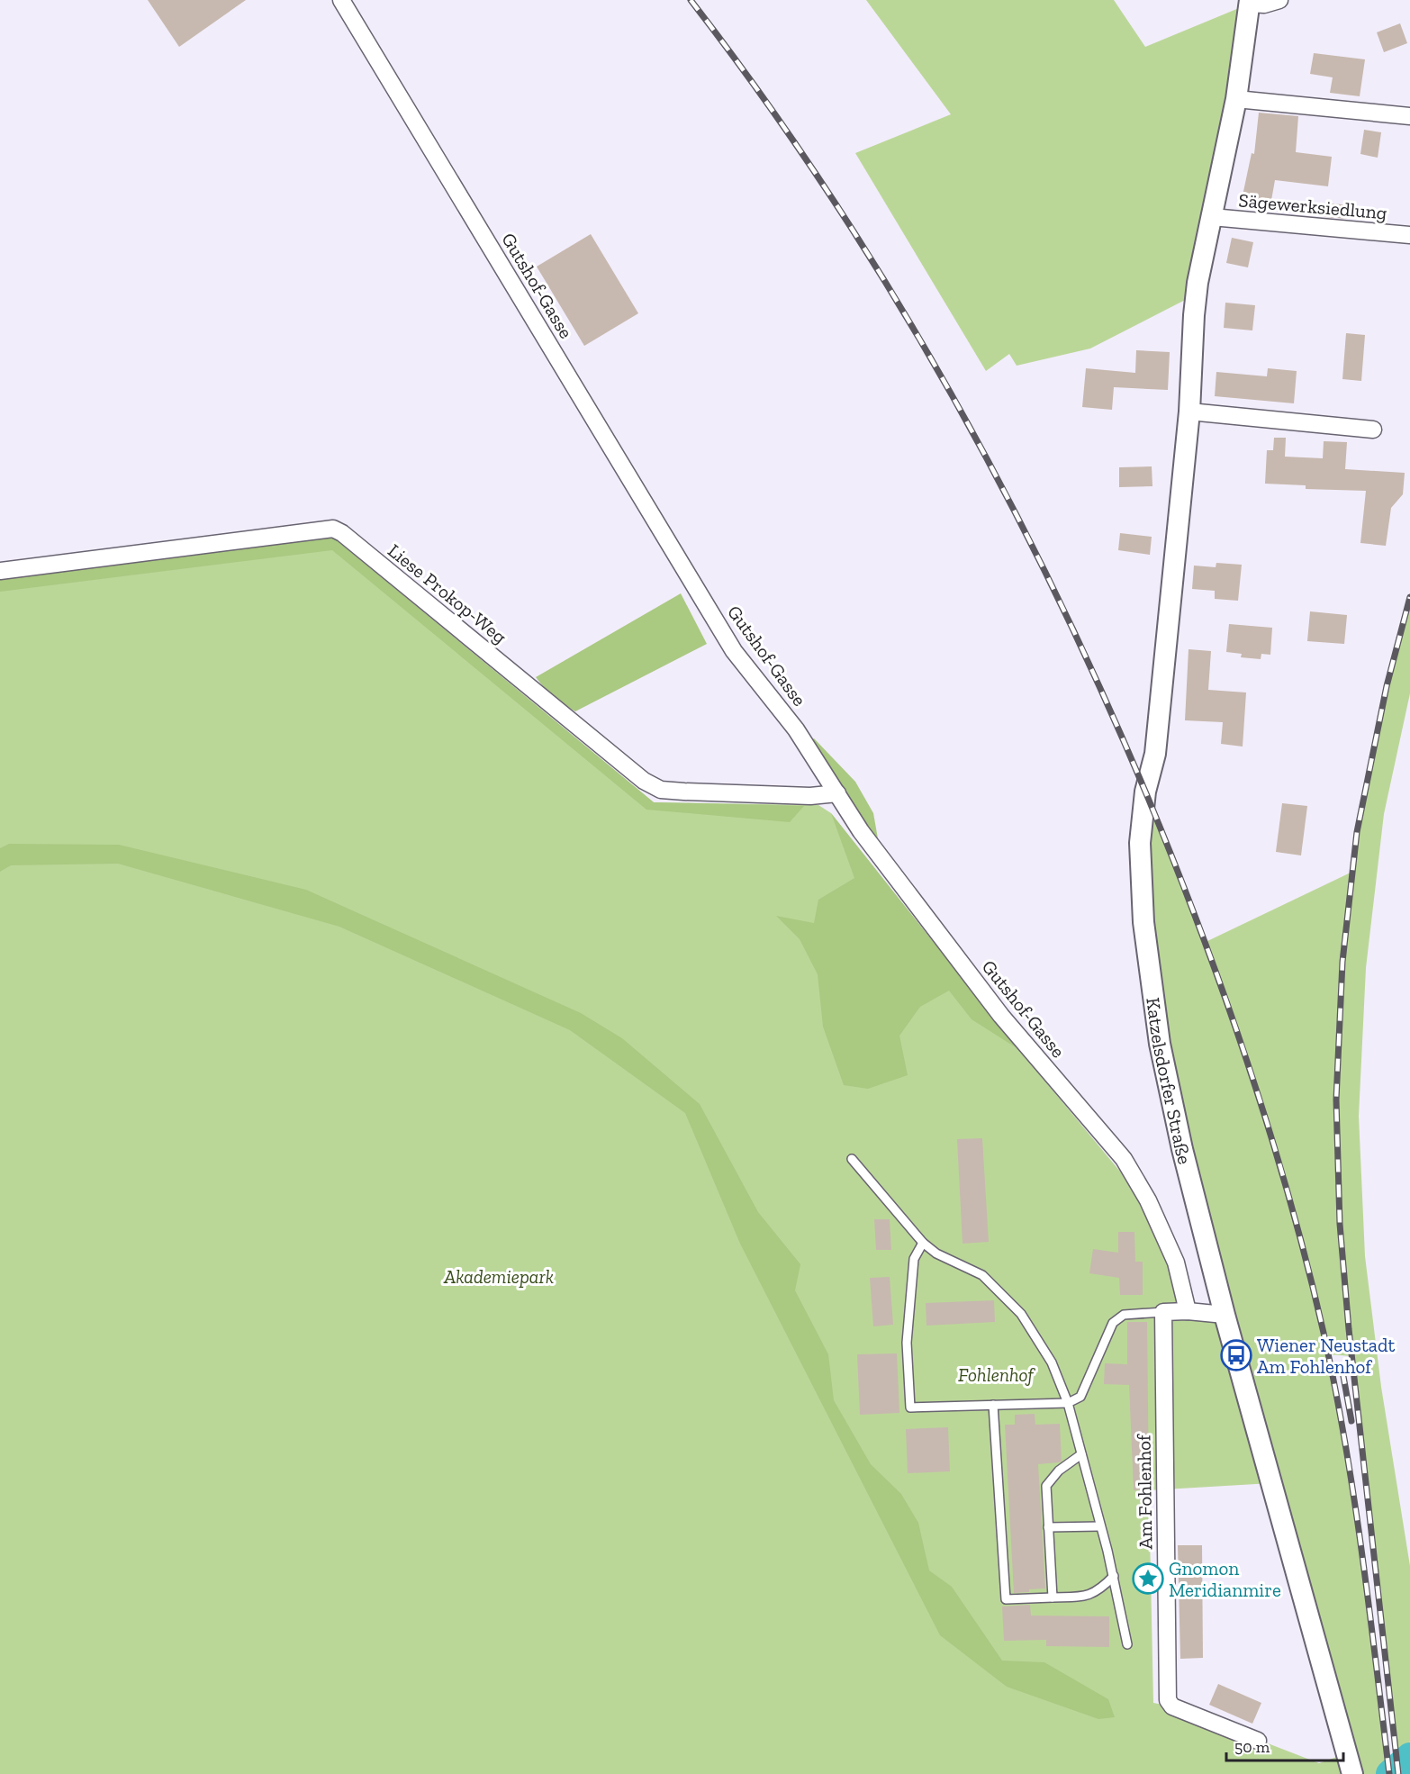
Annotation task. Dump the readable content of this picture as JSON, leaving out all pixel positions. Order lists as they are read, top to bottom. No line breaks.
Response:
{"streets":{"street":["Sägewerksiedlung","Gutshof-Gasse","Liese Prokop-Weg","Katzelsdorfer Straße","Am Fohlenhof"]},"crossings":[["Sägewerksiedlung","Katzelsdorfer Straße"],["Gutshof-Gasse","Liese Prokop-Weg"]],"parks":["Akademiepark","Fohlenhof"],"places":{"bus stop":["Wiener Neustadt Am Fohlenhof"],"place":["Gnomon Meridianmire"]},"scale_bar":"50 m"}
